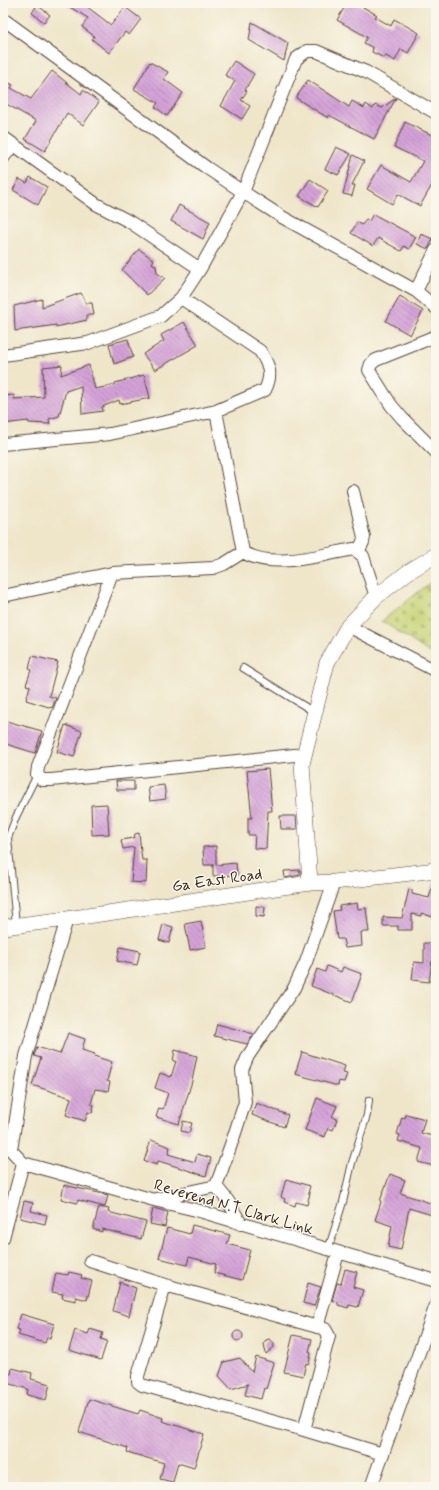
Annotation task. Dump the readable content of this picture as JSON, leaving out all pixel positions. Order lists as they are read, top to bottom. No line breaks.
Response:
{"streets":{"street":["Ga East Road","Reverend N.T Clark Link"]}}
